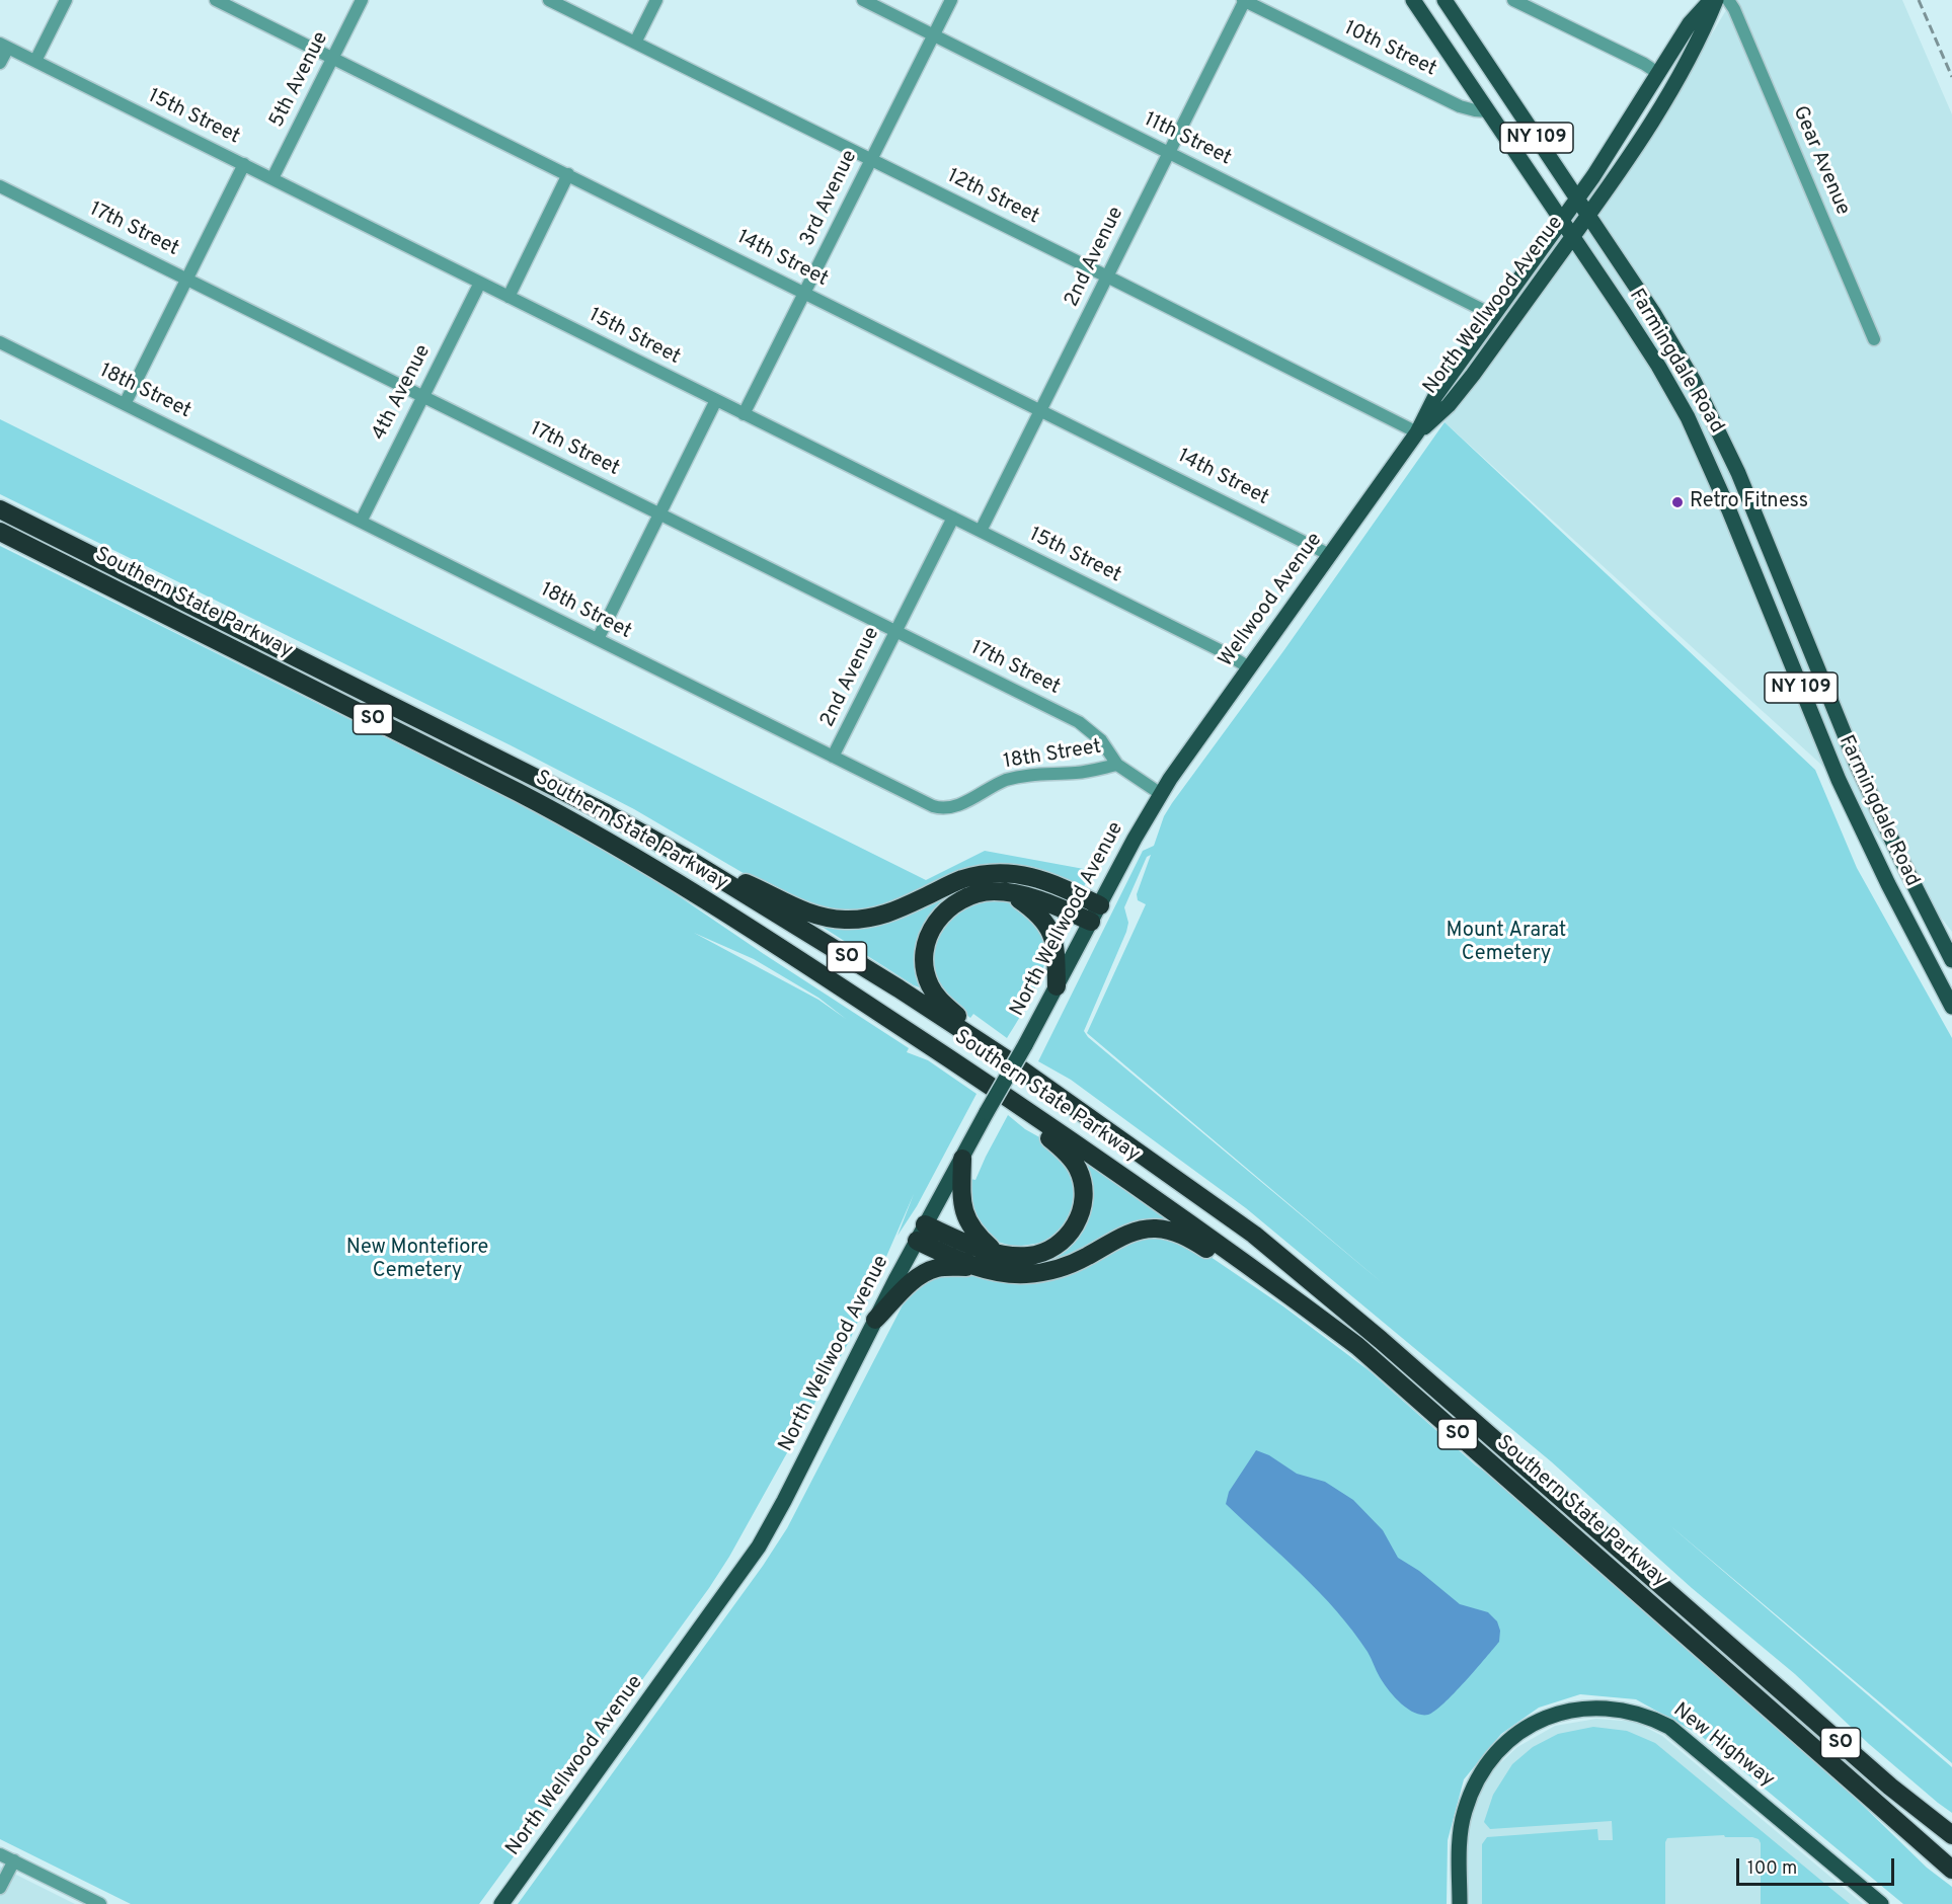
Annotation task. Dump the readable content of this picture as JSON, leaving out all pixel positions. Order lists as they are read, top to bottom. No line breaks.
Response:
{"streets":{"highway":["Southern State Parkway","SO"],"main road":["NY 109","North Wellwood Avenue","Farmingdale Road","Wellwood Avenue","New Highway"],"street":["10th Street","5th Avenue","15th Street","11th Street","Gear Avenue","12th Street","3rd Avenue","17th Street","2nd Avenue","14th Street","18th Street","4th Avenue"]},"crossings":[["10th Street","2nd Avenue"],["10th Street","Farmingdale Road"],["5th Avenue","15th Street"],["5th Avenue","14th Street"],["15th Street","3rd Avenue"],["15th Street","2nd Avenue"],["15th Street","4th Avenue"],["15th Street","Wellwood Avenue"],["11th Street","3rd Avenue"],["11th Street","2nd Avenue"],["11th Street","North Wellwood Avenue"],["12th Street","3rd Avenue"],["12th Street","2nd Avenue"],["12th Street","North Wellwood Avenue"],["12th Street","Wellwood Avenue"],["3rd Avenue","14th Street"],["17th Street","2nd Avenue"],["17th Street","18th Street"],["17th Street","4th Avenue"],["2nd Avenue","14th Street"],["2nd Avenue","18th Street"],["14th Street","Wellwood Avenue"],["North Wellwood Avenue","Farmingdale Road"],["North Wellwood Avenue","18th Street"],["North Wellwood Avenue","Wellwood Avenue"],["18th Street","4th Avenue"],["18th Street","Wellwood Avenue"]],"parks":["Mount Ararat Cemetery","New Montefiore Cemetery"],"places":["Retro Fitness"],"scale_bar":"100 m"}
